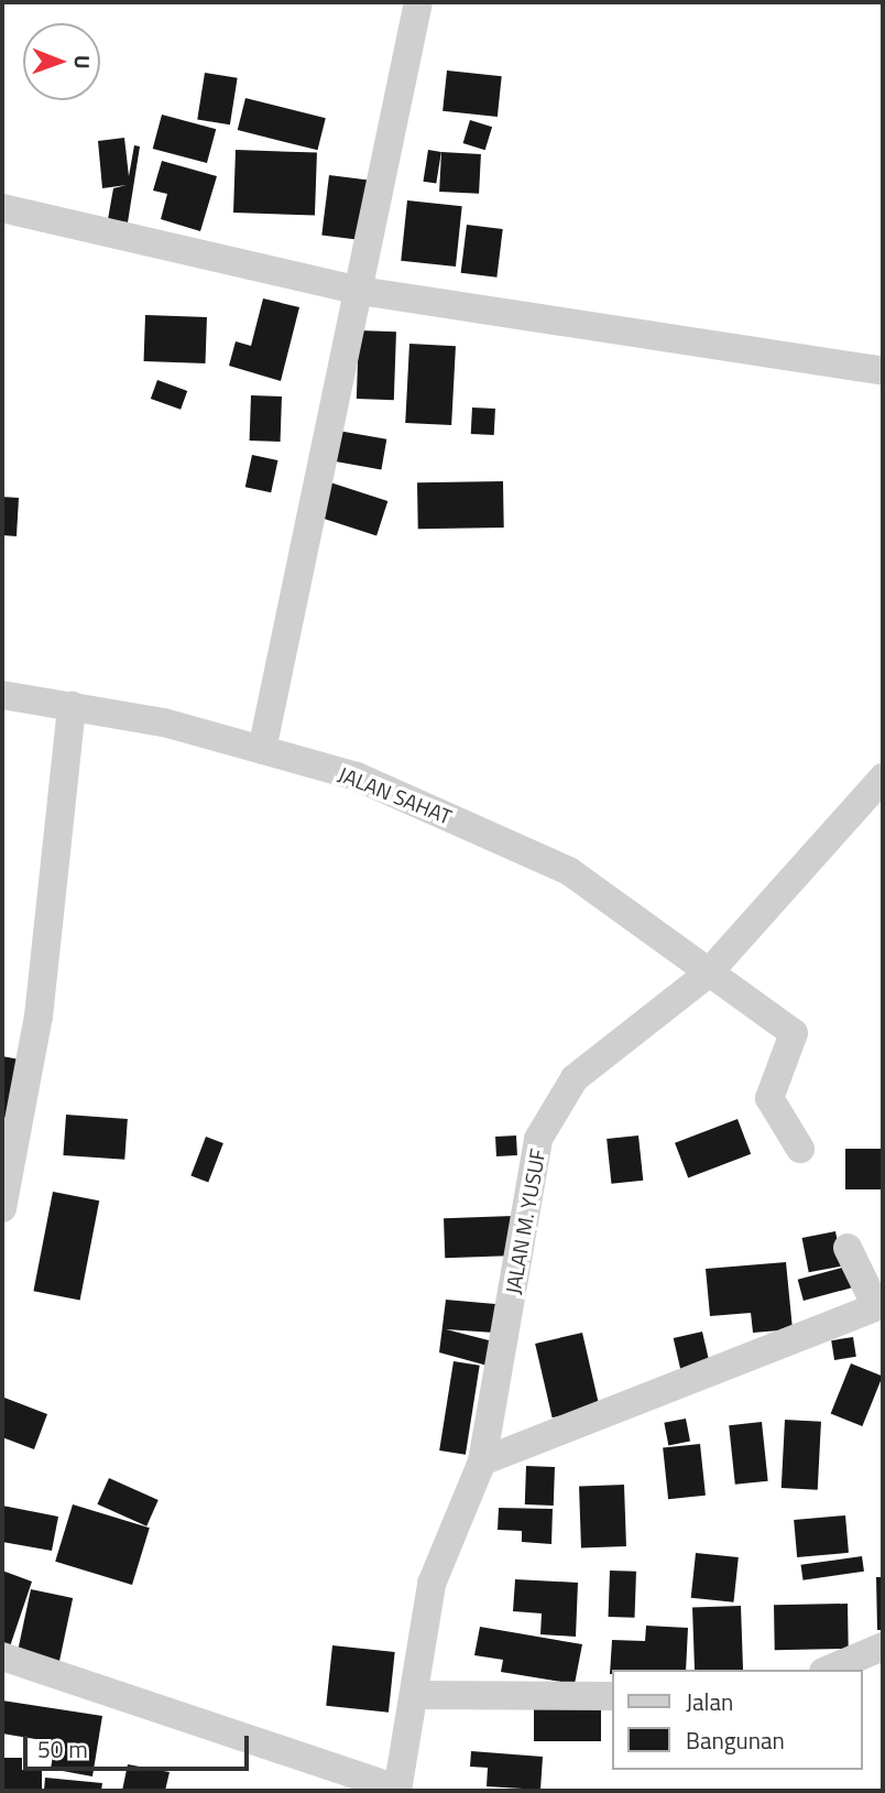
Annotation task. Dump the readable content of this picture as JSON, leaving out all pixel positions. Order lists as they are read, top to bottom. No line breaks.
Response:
{"streets":{"street":["JALAN SAHAT","JALAN M. YUSUF"]},"crossings":[["JALAN SAHAT","JALAN M. YUSUF"]],"legend":["Jalan","Bangunan"],"scale_bar":"50 m","north":"right"}
